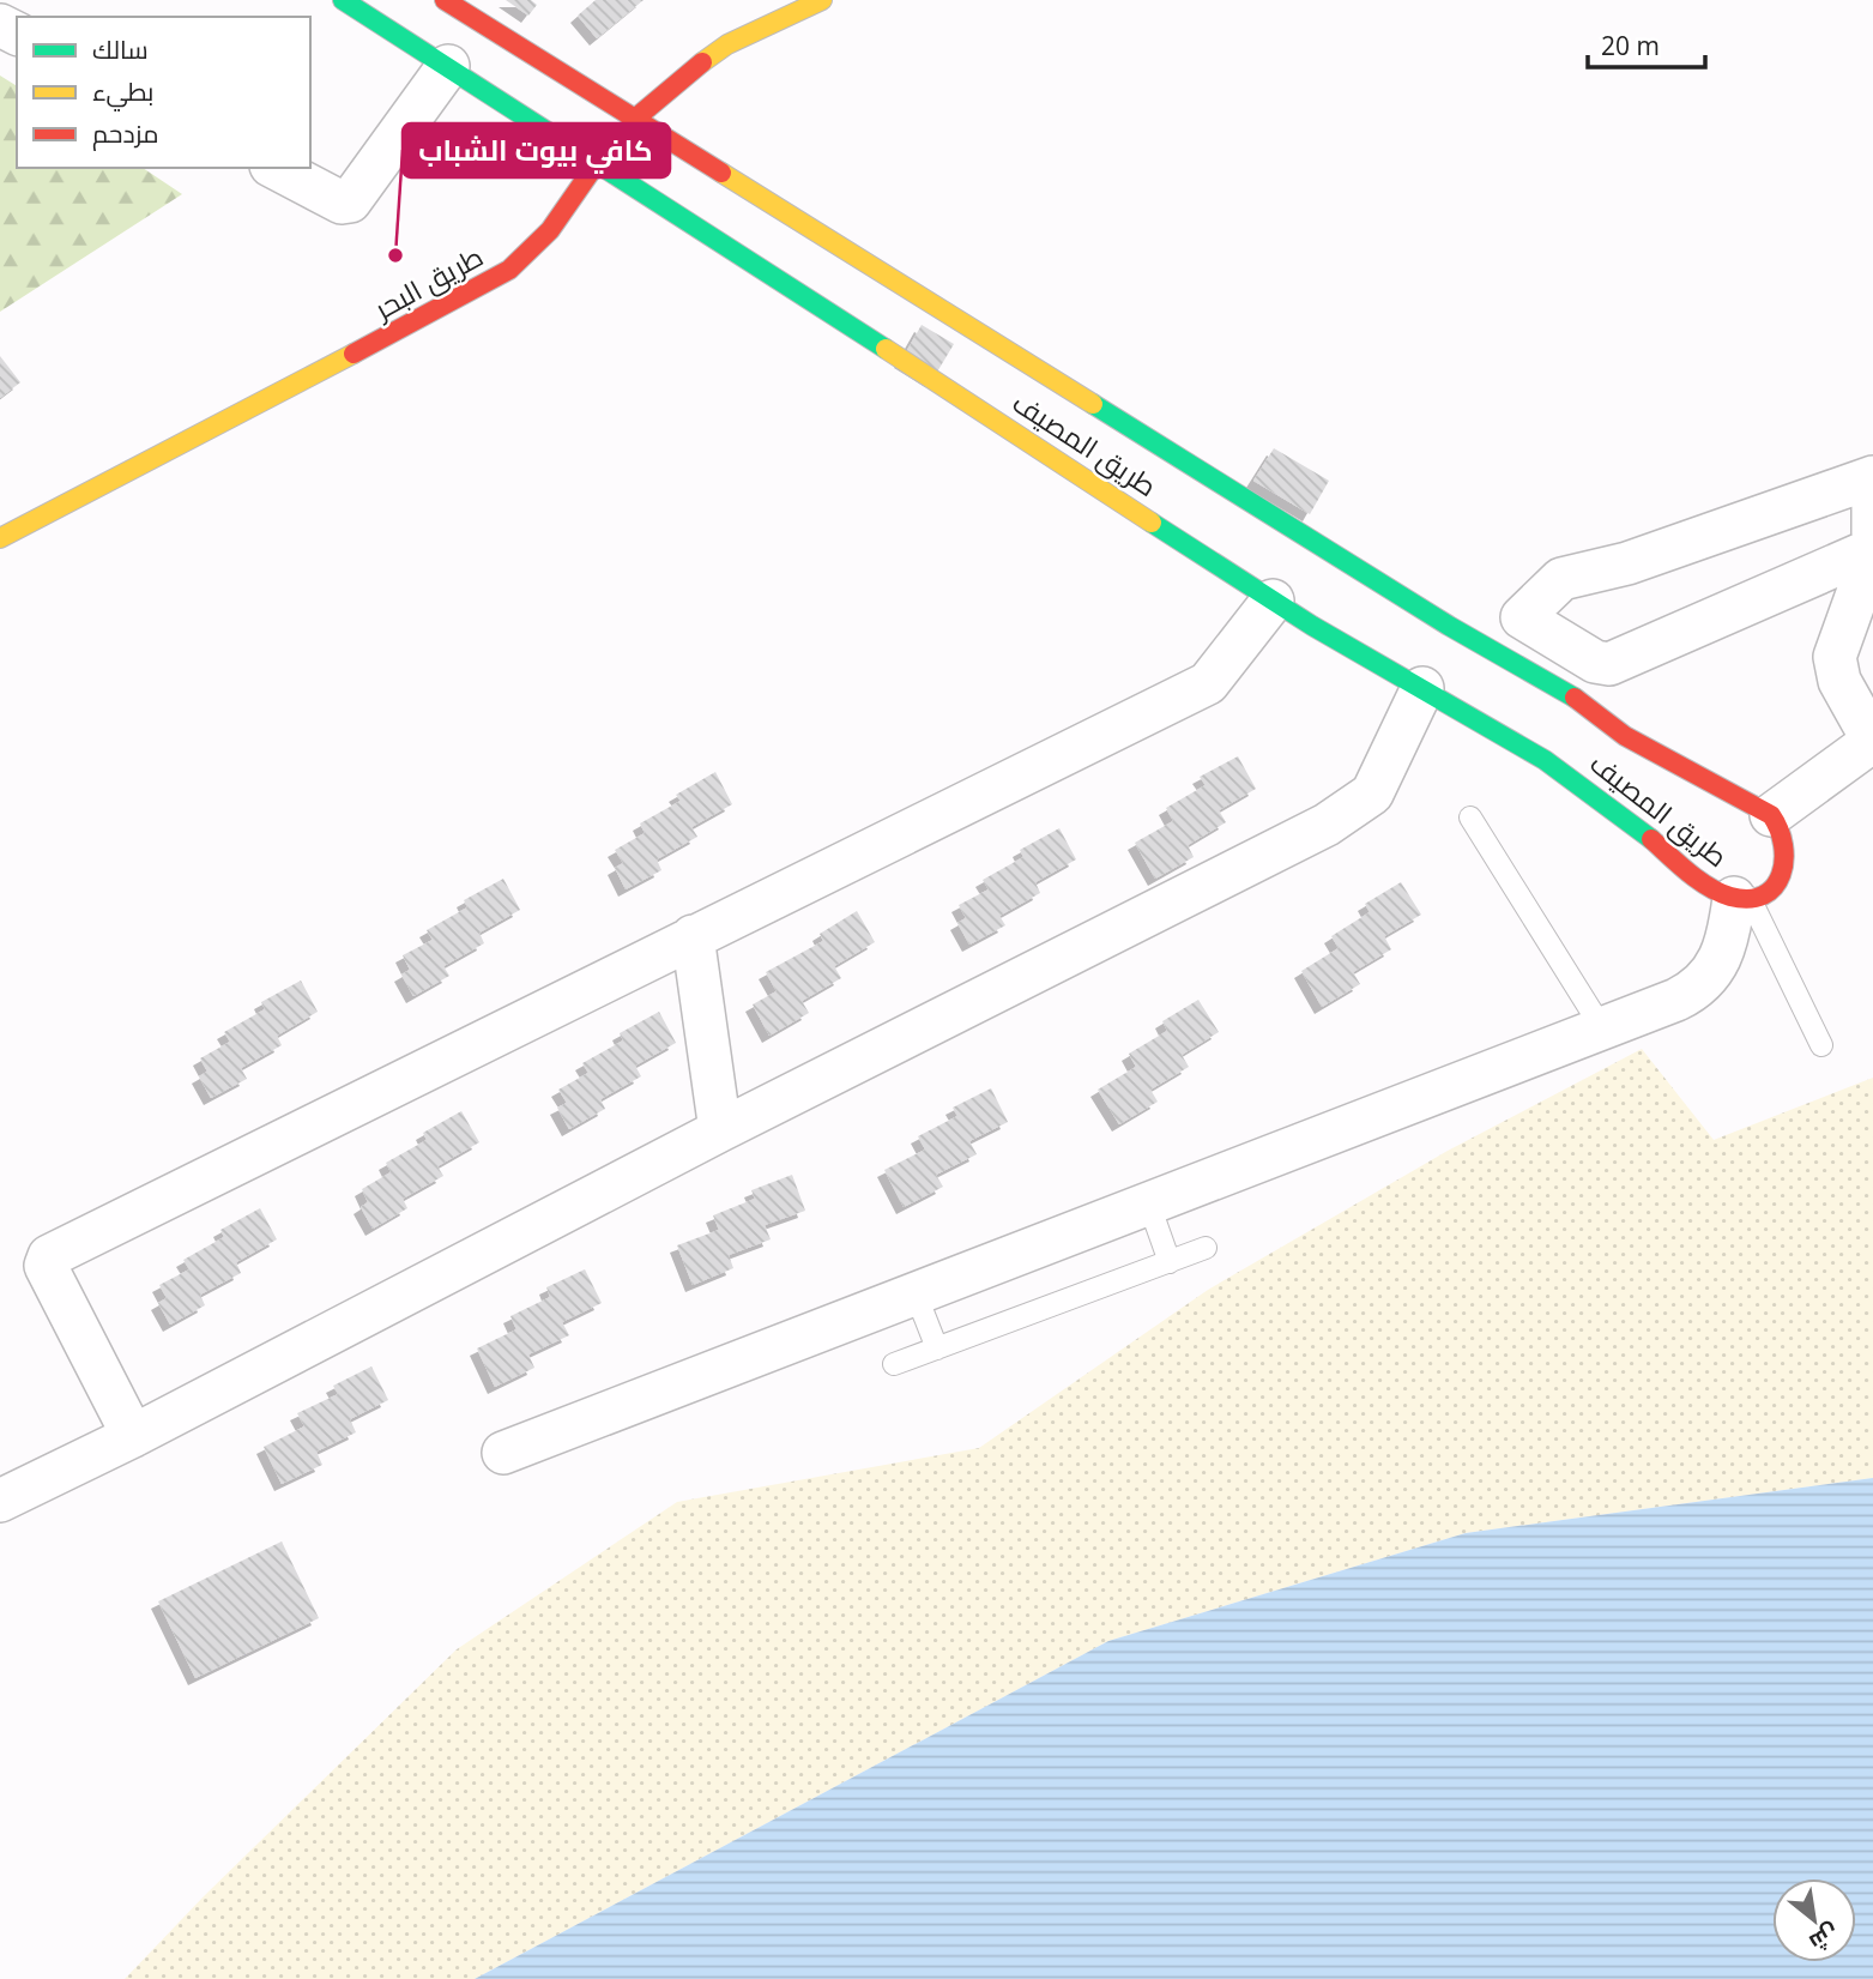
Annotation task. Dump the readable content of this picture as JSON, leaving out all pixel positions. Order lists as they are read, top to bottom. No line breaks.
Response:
{"streets":{"main road":["طريق البحر","طريق المصيف"]},"crossings":[["طريق البحر","طريق المصيف"]],"places":["كافي بيوت الشباب"],"legend":["سالك","بطيء","مزدحم"],"scale_bar":"20 m","north":"bottom right"}
